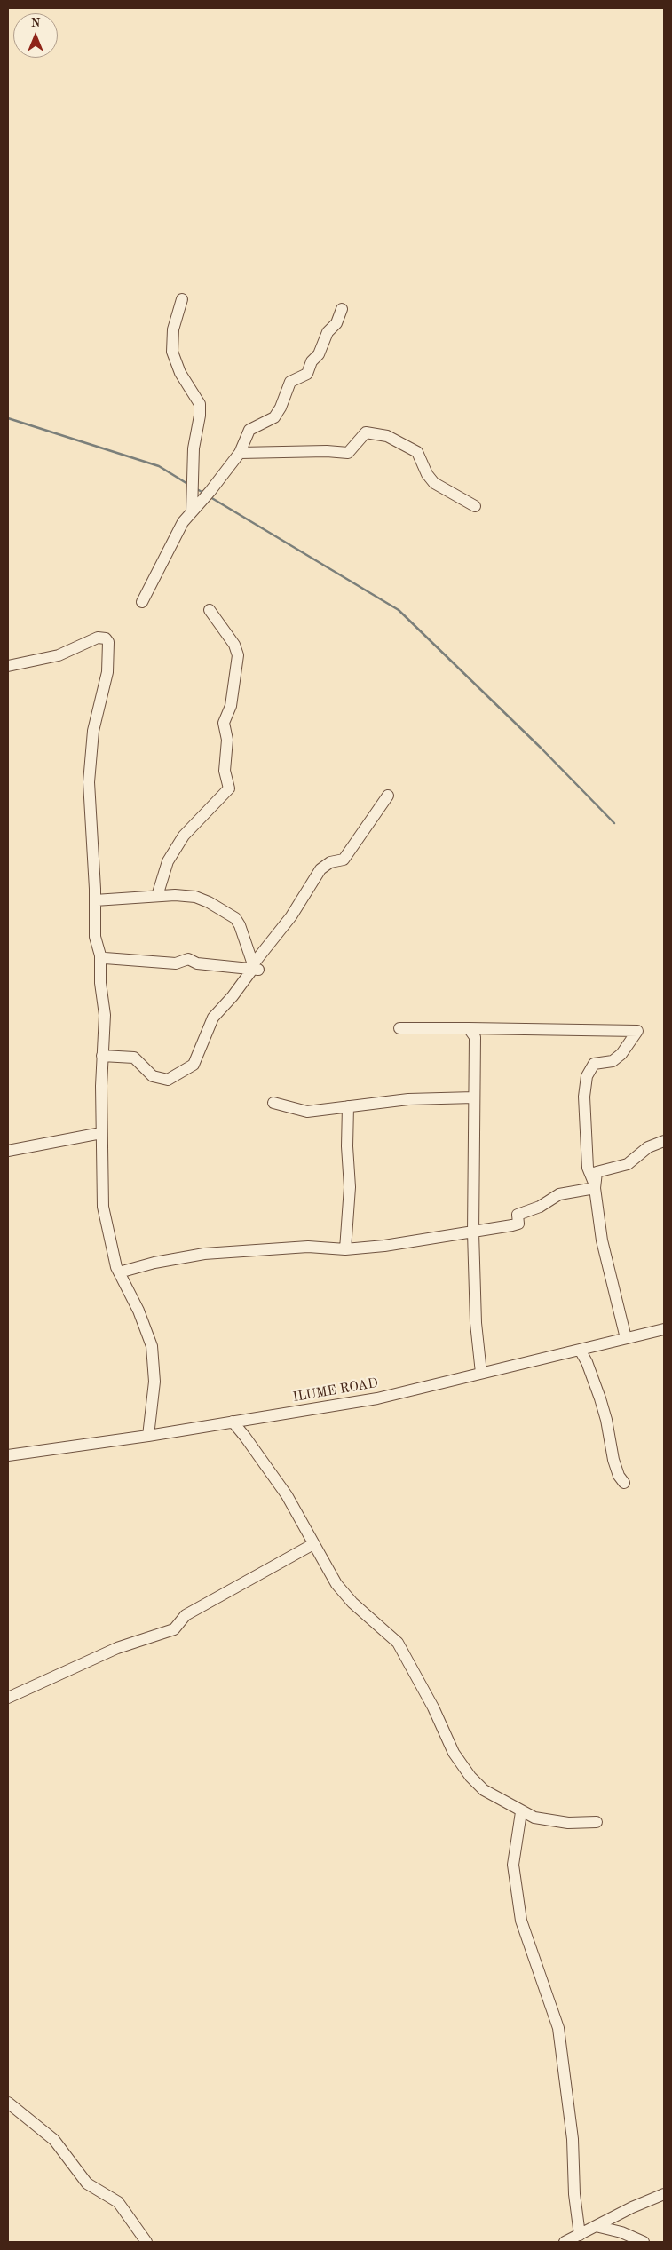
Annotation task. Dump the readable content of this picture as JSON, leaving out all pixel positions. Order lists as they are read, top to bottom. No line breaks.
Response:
{"streets":{"street":["ILUME ROAD"]},"north":"top"}
